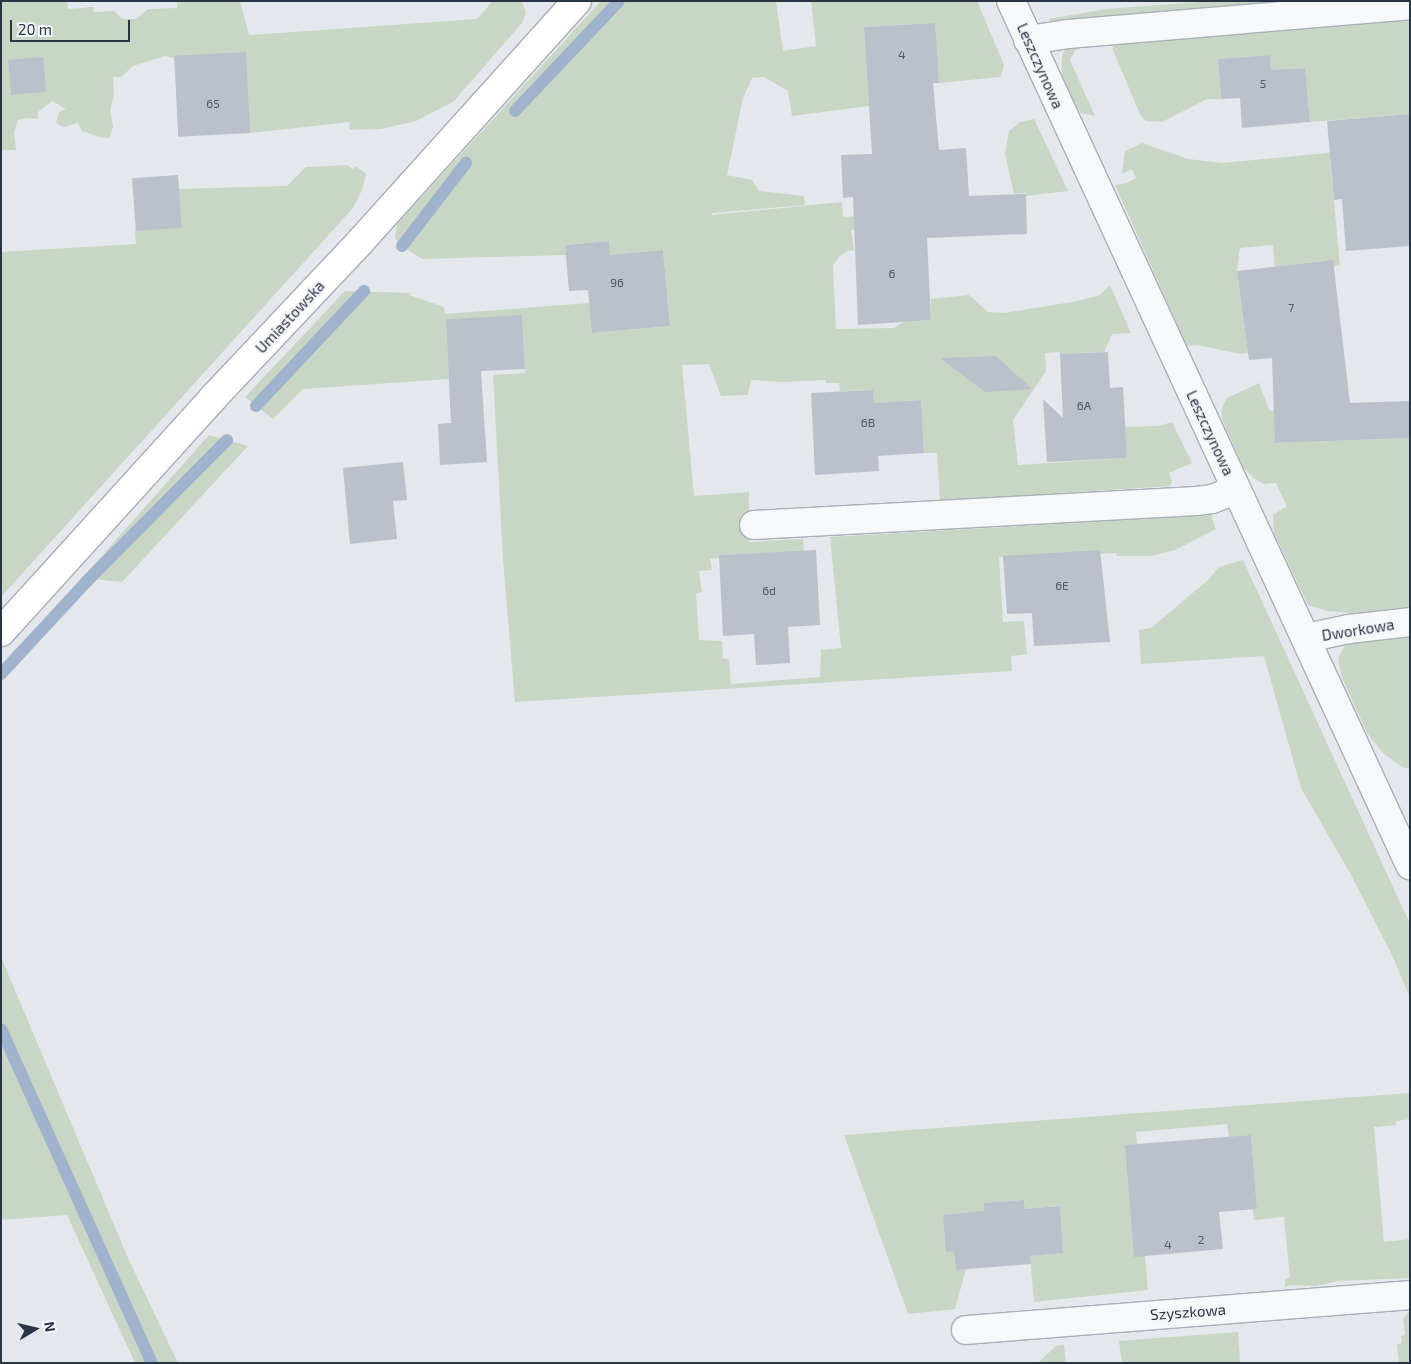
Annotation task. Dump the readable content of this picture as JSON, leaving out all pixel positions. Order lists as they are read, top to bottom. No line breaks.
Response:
{"streets":{"main road":["Umiastowska"],"street":["Leszczynowa","Dworkowa","Szyszkowa"]},"crossings":[["Leszczynowa","Dworkowa"]],"house_numbers":["4","5","65","6","96","7","6A","6B","6E","6d","2","4"],"scale_bar":"20 m","north":"right"}
